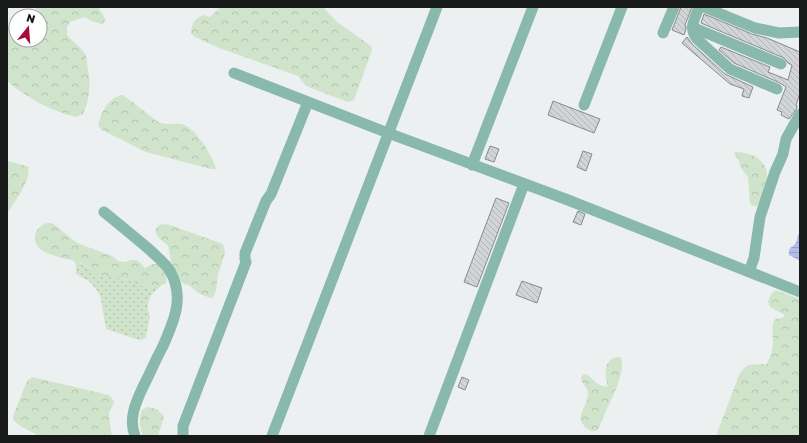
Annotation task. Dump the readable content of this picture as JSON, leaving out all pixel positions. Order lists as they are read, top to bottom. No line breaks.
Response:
{"north":"top"}
